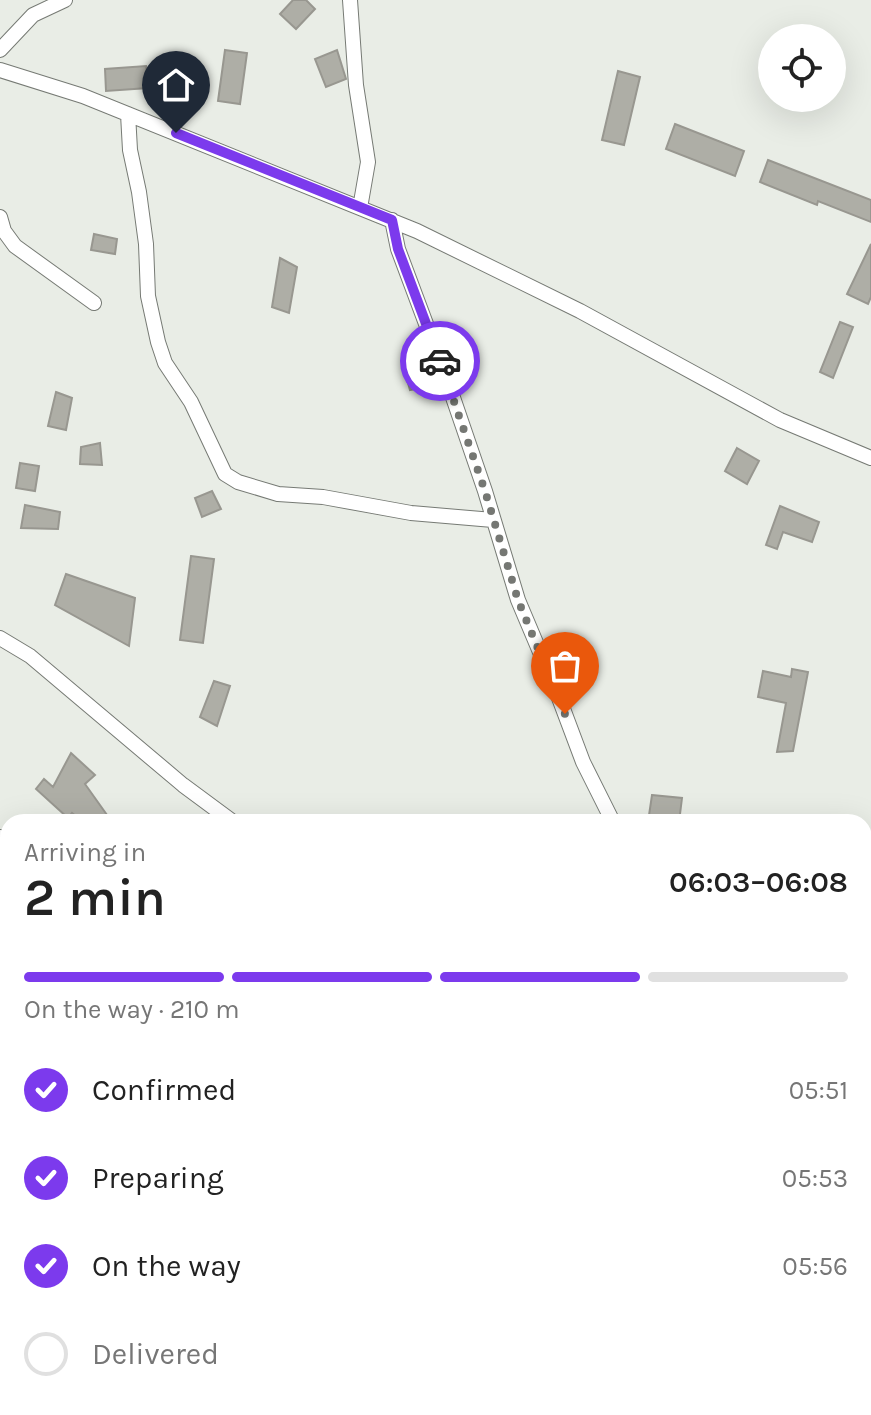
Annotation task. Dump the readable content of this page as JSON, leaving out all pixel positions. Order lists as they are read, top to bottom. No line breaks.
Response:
{"page":{"heading":["2 min","Arriving in","06:03–06:08"],"bar":"On the way · 210 m","list":[["Confirmed","05:51"],["Preparing","05:53"],["On the way","05:56"],"Delivered"]}}
